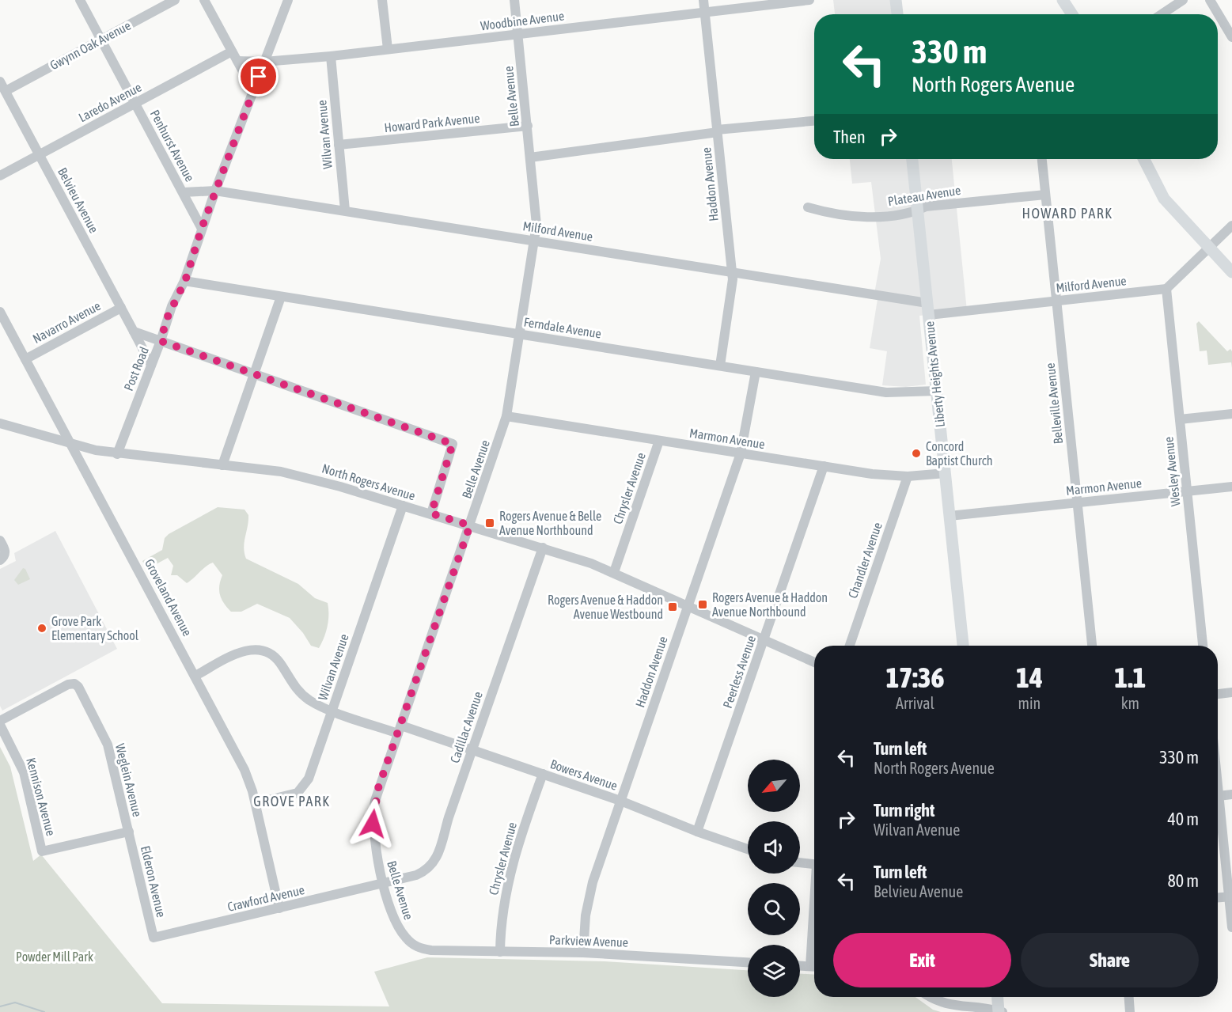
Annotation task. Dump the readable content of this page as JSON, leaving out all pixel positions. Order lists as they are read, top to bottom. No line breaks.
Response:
{"streets":{"main road":["Liberty Heights Avenue"],"street":["Woodbine Avenue","Gwynn Oak Avenue","Belle Avenue","Laredo Avenue","Howard Park Avenue","Wilvan Avenue","Penhurst Avenue","Haddon Avenue","Plateau Avenue","Belvieu Avenue","Milford Avenue","Navarro Avenue","Ferndale Avenue","Post Road","Belleville Avenue","Marmon Avenue","Wesley Avenue","North Rogers Avenue","Chrysler Avenue","Chandler Avenue","Groveland Avenue","Peerless Avenue","Cadillac Avenue","Bowers Avenue","Weglein Avenue","Kennison Avenue","Elderon Avenue","Crawford Avenue","Parkview Avenue"]},"crossings":[["Woodbine Avenue","Belle Avenue"],["Woodbine Avenue","Wilvan Avenue"],["Woodbine Avenue","Haddon Avenue"],["Woodbine Avenue","Post Road"],["Gwynn Oak Avenue","Penhurst Avenue"],["Gwynn Oak Avenue","Belvieu Avenue"],["Belle Avenue","Howard Park Avenue"],["Belle Avenue","Milford Avenue"],["Belle Avenue","Ferndale Avenue"],["Belle Avenue","Marmon Avenue"],["Belle Avenue","North Rogers Avenue"],["Belle Avenue","Cadillac Avenue"],["Belle Avenue","Bowers Avenue"],["Belle Avenue","Crawford Avenue"],["Belle Avenue","Parkview Avenue"],["Laredo Avenue","Penhurst Avenue"],["Laredo Avenue","Belvieu Avenue"],["Howard Park Avenue","Wilvan Avenue"],["Wilvan Avenue","Milford Avenue"],["Wilvan Avenue","North Rogers Avenue"],["Wilvan Avenue","Groveland Avenue"],["Wilvan Avenue","Bowers Avenue"],["Penhurst Avenue","Milford Avenue"],["Penhurst Avenue","Post Road"],["Haddon Avenue","Milford Avenue"],["Haddon Avenue","Ferndale Avenue"],["Haddon Avenue","Marmon Avenue"],["Haddon Avenue","North Rogers Avenue"],["Haddon Avenue","Bowers Avenue"],["Haddon Avenue","Parkview Avenue"],["Plateau Avenue","Liberty Heights Avenue"],["Plateau Avenue","Belleville Avenue"],["Belvieu Avenue","Navarro Avenue"],["Belvieu Avenue","Post Road"],["Milford Avenue","Post Road"],["Milford Avenue","Liberty Heights Avenue"],["Milford Avenue","Belleville Avenue"],["Milford Avenue","Wesley Avenue"],["Navarro Avenue","Groveland Avenue"],["Ferndale Avenue","Post Road"],["Ferndale Avenue","Liberty Heights Avenue"],["Post Road","North Rogers Avenue"],["Liberty Heights Avenue","Marmon Avenue"],["Belleville Avenue","Marmon Avenue"],["Marmon Avenue","Wesley Avenue"],["Marmon Avenue","Chrysler Avenue"],["Marmon Avenue","Chandler Avenue"],["Marmon Avenue","Peerless Avenue"],["North Rogers Avenue","Chrysler Avenue"],["North Rogers Avenue","Groveland Avenue"],["North Rogers Avenue","Peerless Avenue"],["North Rogers Avenue","Cadillac Avenue"],["Chrysler Avenue","Bowers Avenue"],["Chrysler Avenue","Parkview Avenue"],["Groveland Avenue","Bowers Avenue"],["Groveland Avenue","Crawford Avenue"],["Peerless Avenue","Bowers Avenue"],["Cadillac Avenue","Bowers Avenue"],["Cadillac Avenue","Crawford Avenue"],["Weglein Avenue","Kennison Avenue"],["Weglein Avenue","Elderon Avenue"],["Kennison Avenue","Elderon Avenue"],["Elderon Avenue","Crawford Avenue"]],"districts":["HOWARD PARK","GROVE PARK"],"parks":["Powder Mill Park"],"places":{"other":["Concord Baptist Church","Grove Park Elementary School"],"transit":["Rogers Avenue & Belle Avenue Northbound","Rogers Avenue & Haddon Avenue Northbound","Rogers Avenue & Haddon Avenue Westbound"]},"north":"bottom left","page":{"turn":["330 m","North Rogers Avenue"],"then":"Then","eta":["17:36","Arrival","14","min","1.1","km"],"list":[{"name":"Turn left","note":"North Rogers Avenue","value":"330 m"},{"name":"Turn right","note":"Wilvan Avenue","value":"40 m"},{"name":"Turn left","note":"Belvieu Avenue","value":"80 m"}],"buttons":["Exit","Share"]}}
